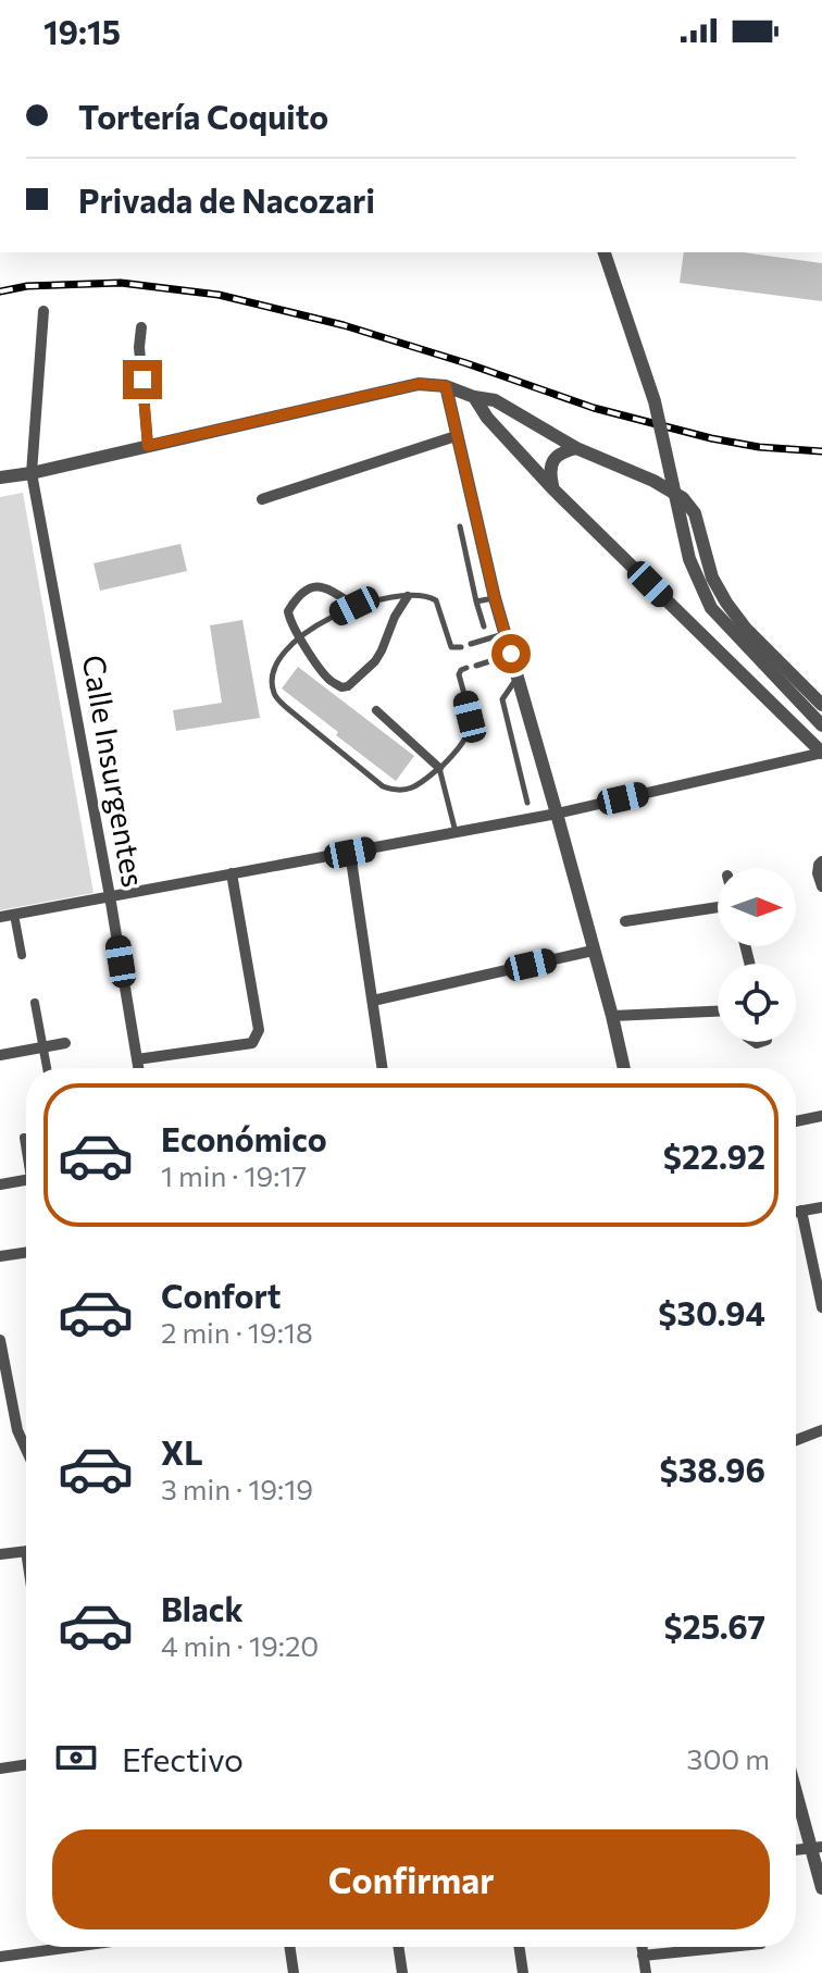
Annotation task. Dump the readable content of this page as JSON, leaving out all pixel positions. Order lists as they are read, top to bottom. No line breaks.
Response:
{"streets":{"street":["Calle Insurgentes"]},"north":"right","page":{"status":"19:15","banner":["Tortería Coquito","Privada de Nacozari"],"list":[{"name":"Económico","note":"1 min · 19:17","value":"$22.92"},{"name":"Confort","note":"2 min · 19:18","value":"$30.94"},{"name":"XL","note":"3 min · 19:19","value":"$38.96"},{"name":"Black","note":"4 min · 19:20","value":"$25.67"}],"pay":["Efectivo","300 m"],"buttons":"Confirmar"}}
